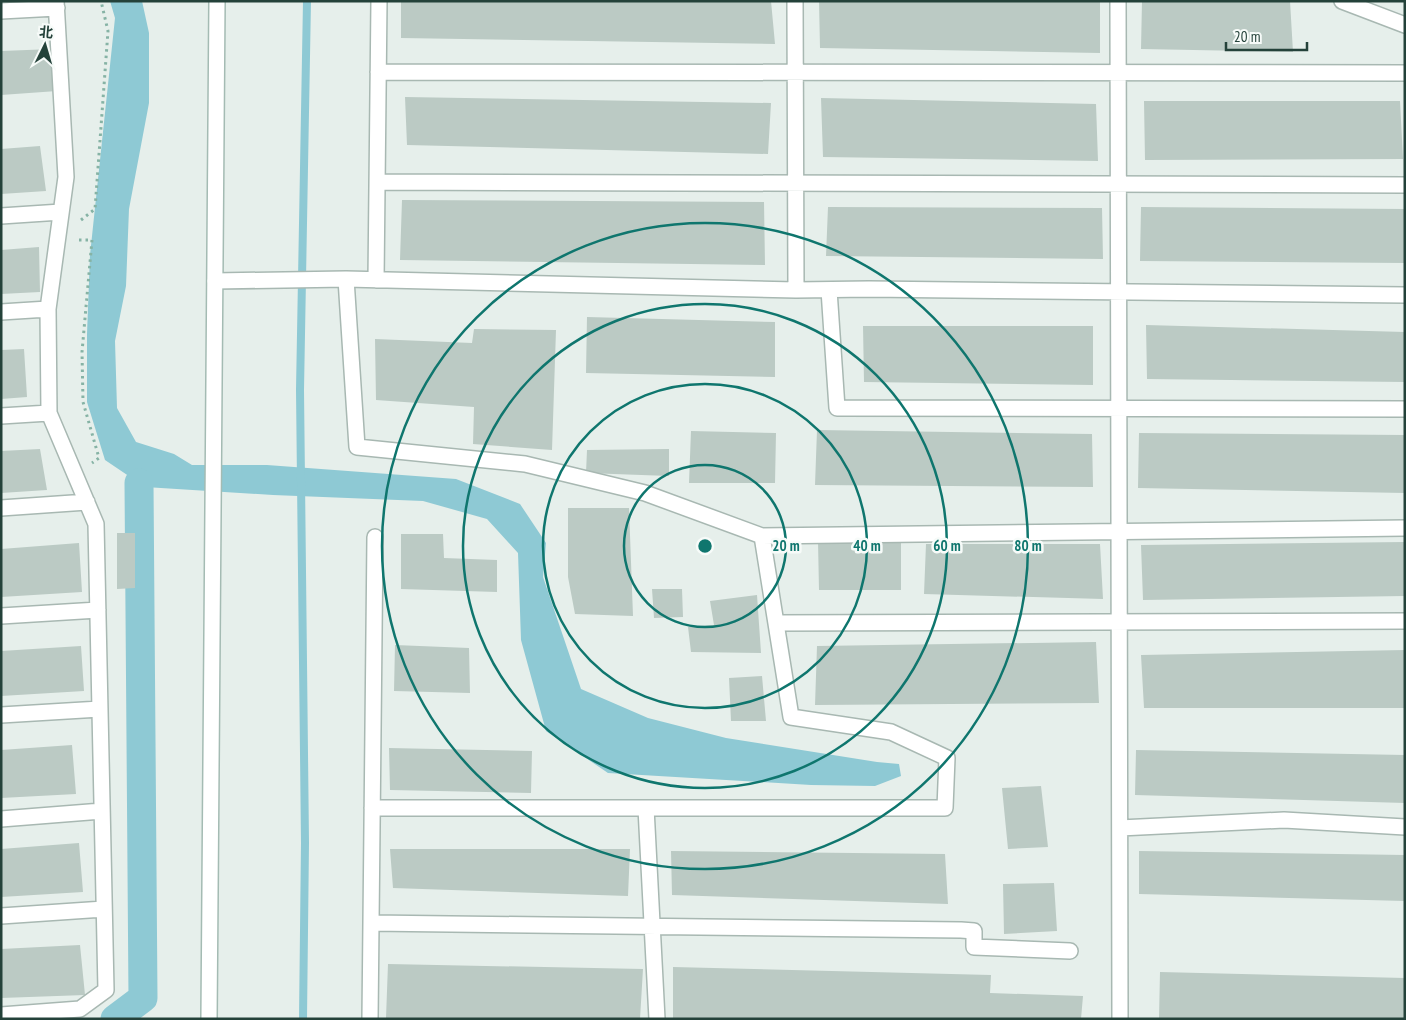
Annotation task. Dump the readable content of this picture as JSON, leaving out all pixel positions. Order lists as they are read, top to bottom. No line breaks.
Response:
{"scale_bar":"20 m","north":"top","rings":["20 m","40 m","60 m","80 m"]}
